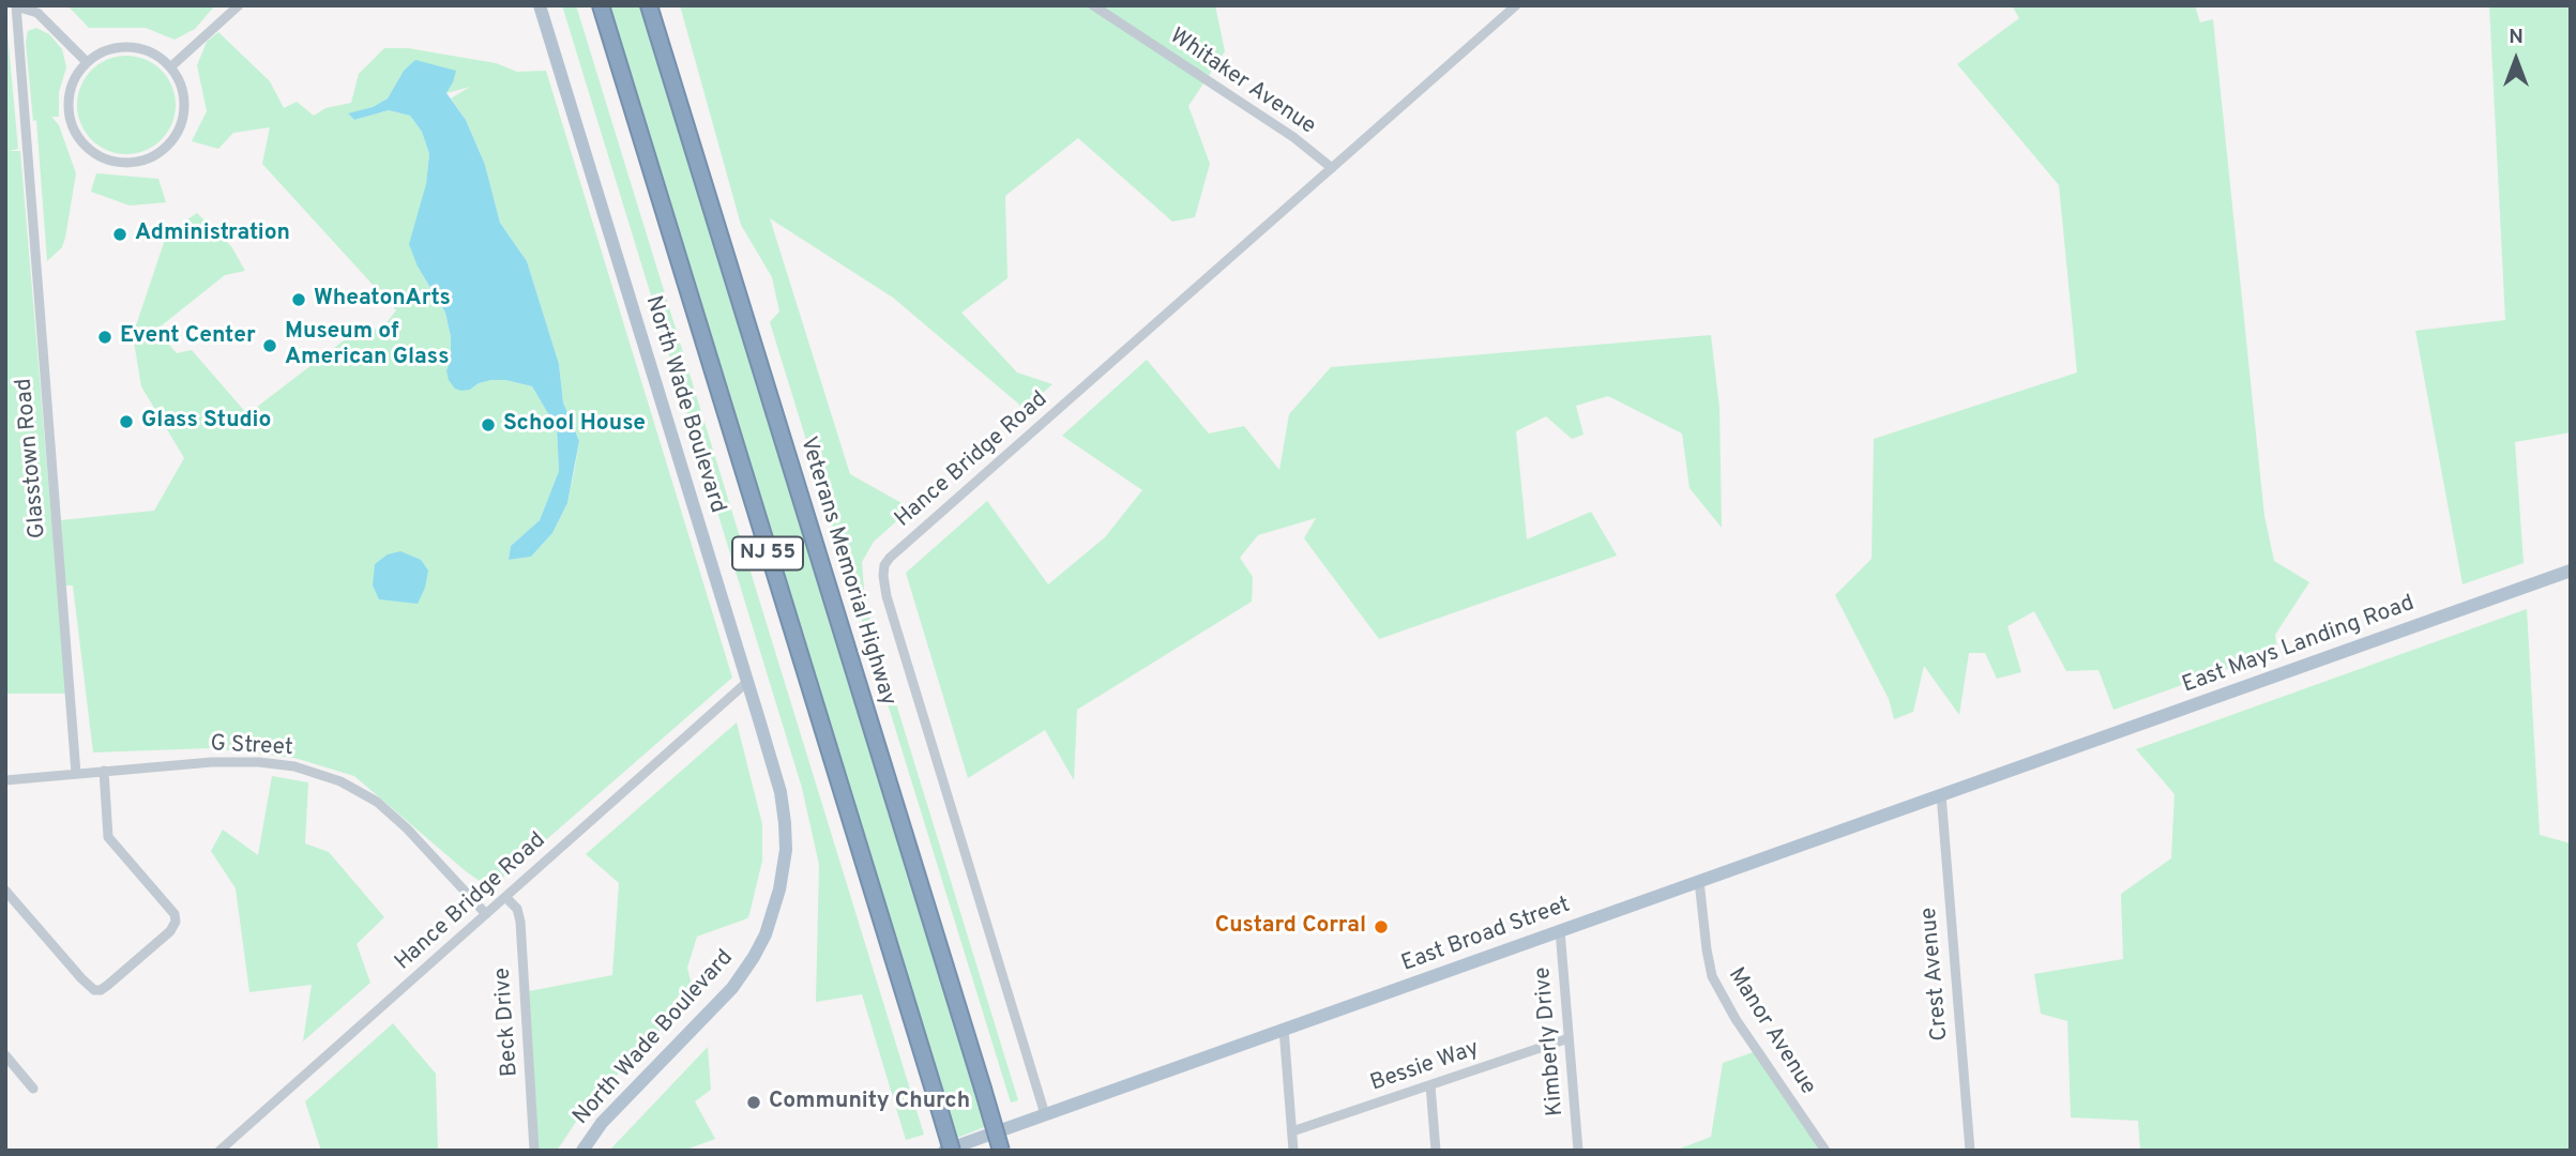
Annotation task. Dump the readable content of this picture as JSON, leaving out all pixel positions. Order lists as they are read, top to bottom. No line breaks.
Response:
{"streets":{"highway":["NJ 55","Veterans Memorial Highway"],"main road":["North Wade Boulevard","East Mays Landing Road","East Broad Street"],"street":["Whitaker Avenue","Glasstown Road","Hance Bridge Road","G Street","Crest Avenue","Beck Drive","Manor Avenue","Kimberly Drive","Bessie Way"]},"crossings":[["Whitaker Avenue","Hance Bridge Road"],["North Wade Boulevard","Hance Bridge Road"],["Glasstown Road","G Street"],["Hance Bridge Road","G Street"],["Hance Bridge Road","East Broad Street"],["Hance Bridge Road","Beck Drive"],["East Mays Landing Road","East Broad Street"],["East Broad Street","Crest Avenue"],["East Broad Street","Manor Avenue"],["East Broad Street","Kimberly Drive"],["Kimberly Drive","Bessie Way"]],"places":["Administration","WheatonArts","Event Center","Museum of American Glass","Glass Studio","School House","Custard Corral","Community Church"],"north":"top"}
